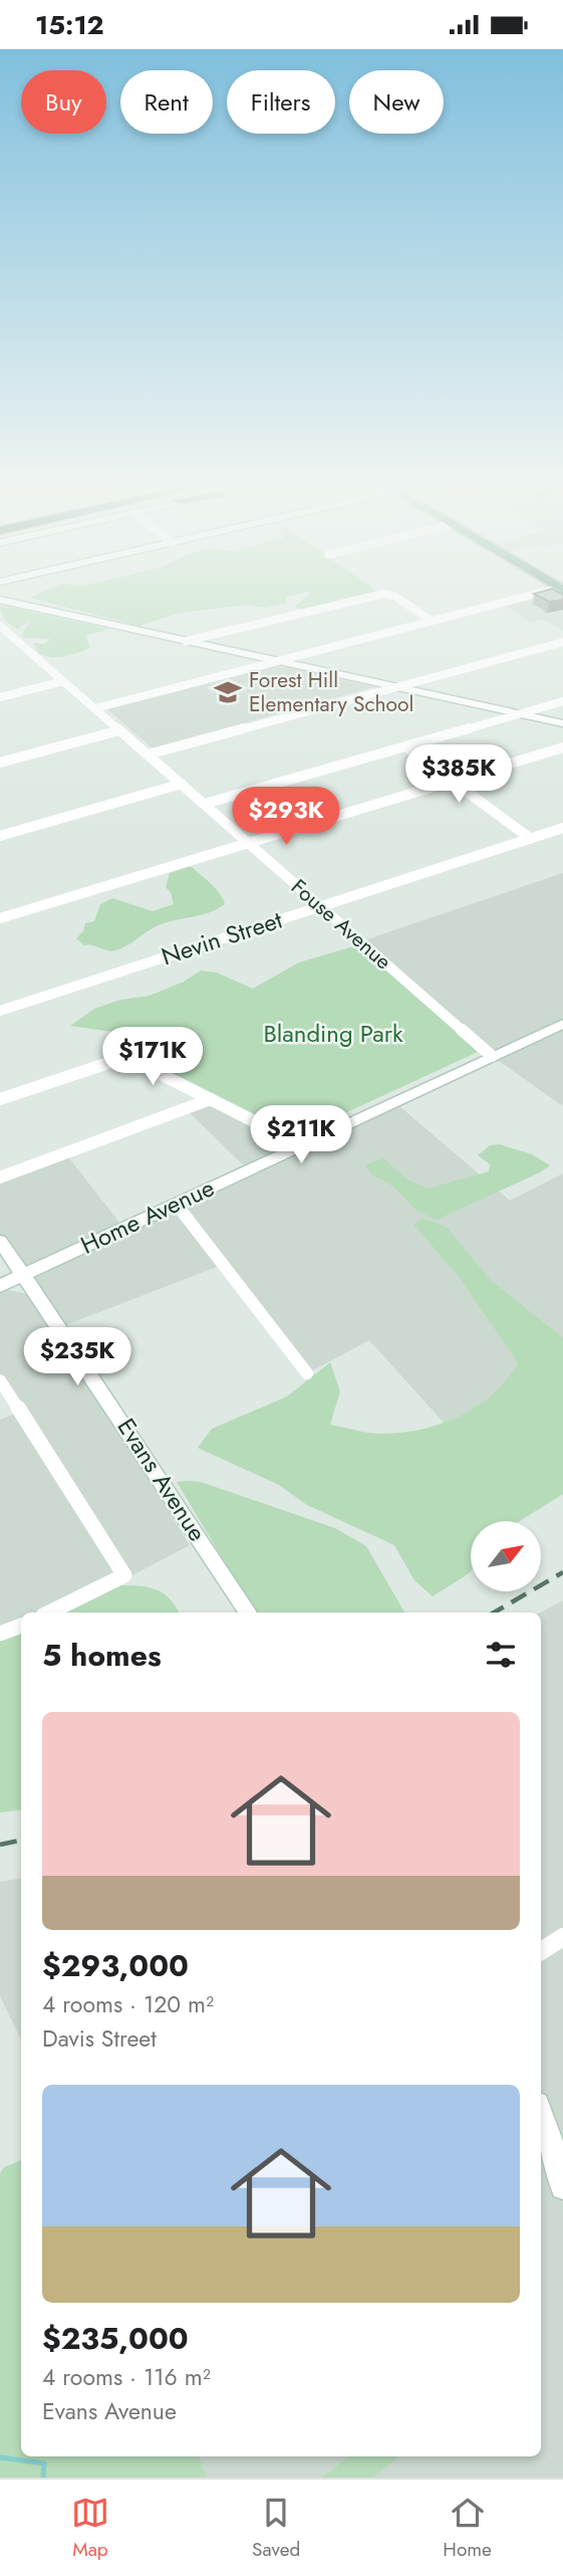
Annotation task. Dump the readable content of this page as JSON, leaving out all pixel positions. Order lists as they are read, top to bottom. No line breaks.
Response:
{"streets":{"street":["Fouse Avenue","Nevin Street","Home Avenue","Evans Avenue"]},"crossings":[["Fouse Avenue","Nevin Street"],["Fouse Avenue","Home Avenue"],["Home Avenue","Evans Avenue"]],"parks":["Blanding Park"],"places":{"school or university":["Forest Hill Elementary School"]},"north":"top right","page":{"status":"15:12","chip":["Buy","Rent","Filters","New"],"price":["$385K","$293K","$171K","$211K","$235K"],"heading":"5 homes","list":[{"name":"$293,000","note":"4 rooms · 120 m² · Davis Street"},{"name":"$235,000","note":"4 rooms · 116 m² · Evans Avenue"}],"tabs":["Map","Saved","Home"]}}
